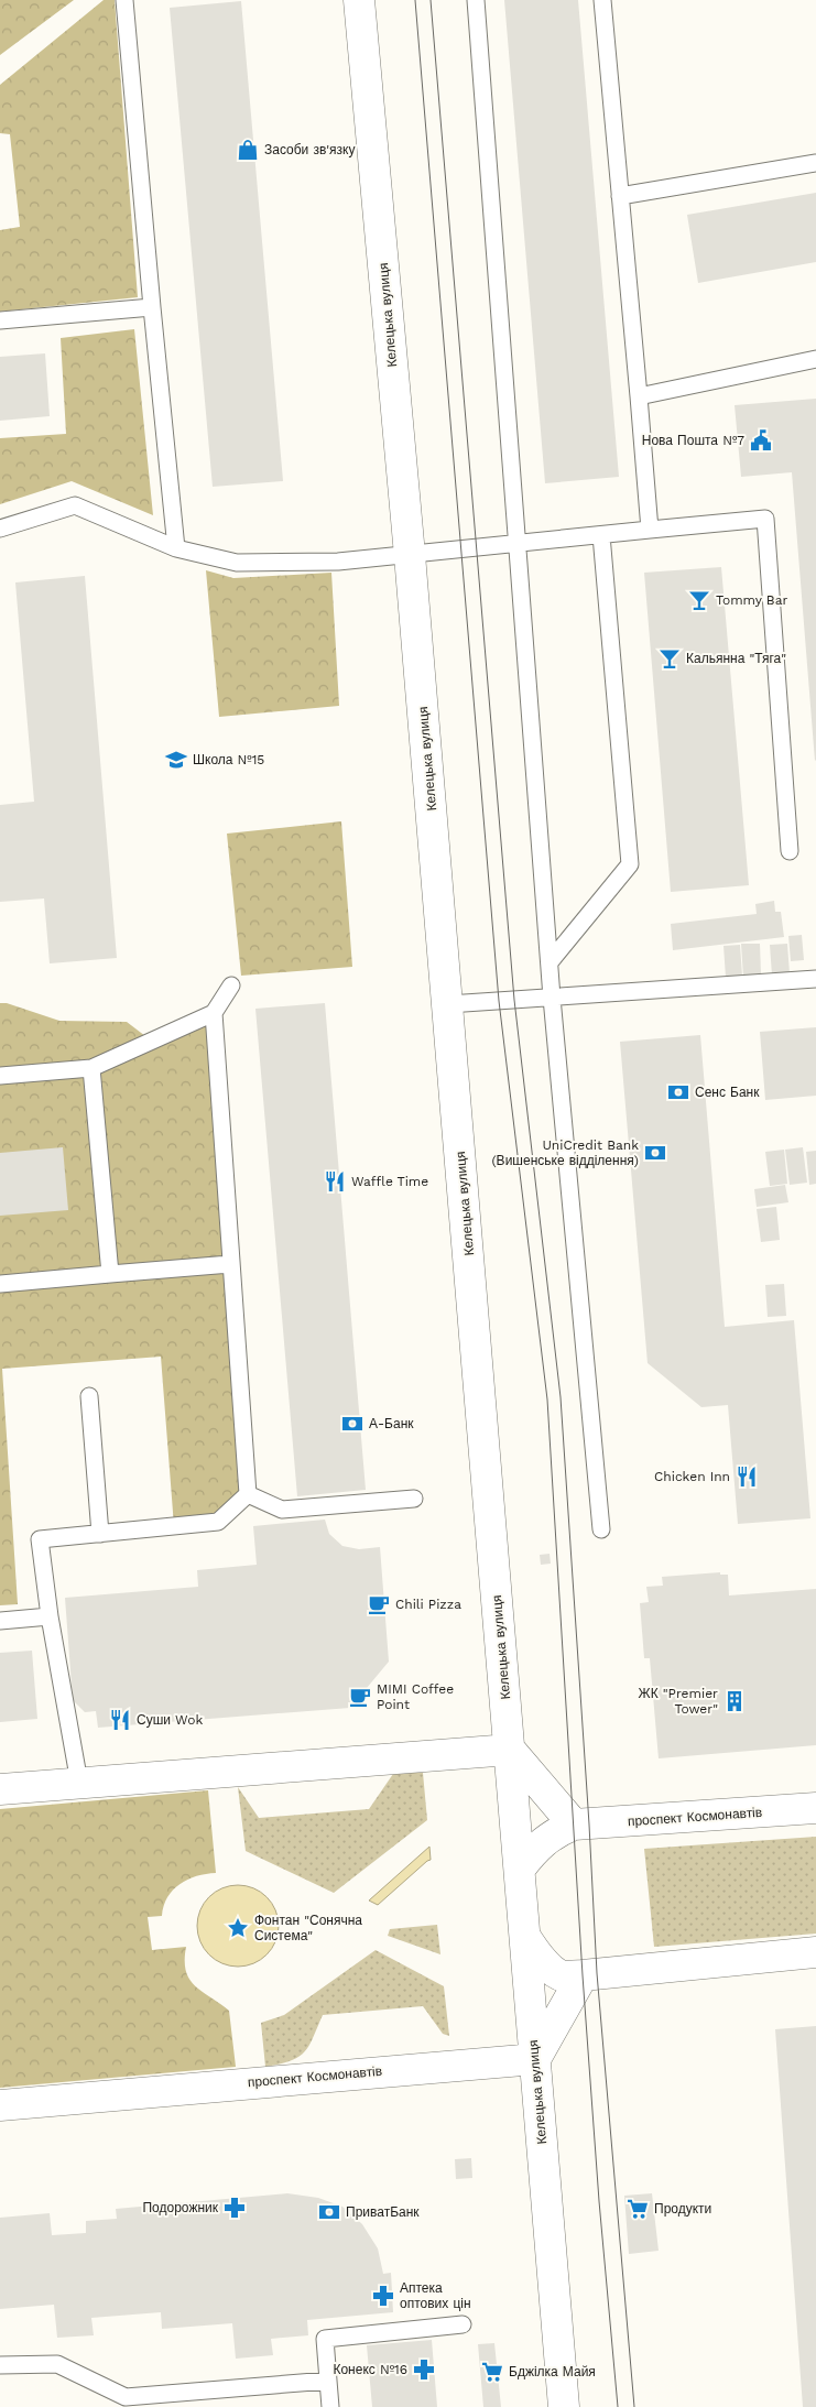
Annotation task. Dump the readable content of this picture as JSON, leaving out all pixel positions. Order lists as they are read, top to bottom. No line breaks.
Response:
{"streets":{"main road":["Келецька вулиця","проспект Космонавтів"]},"crossings":[["Келецька вулиця","проспект Космонавтів"]],"places":{"shop":["Засоби зв'язку"],"public building":["Нова Пошта №7"],"bar":["Tommy Bar","Кальянна \"Тяга\""],"school or university":["Школа №15"],"bank":["Сенс Банк","UniCredit Bank (Вишенське відділення)","А-Банк","ПриватБанк"],"restaurant":["Waffle Time","Chicken Inn","Суши Wok"],"cafe":["Chili Pizza","MIMI Coffee Point"],"building":["ЖК \"Premier Tower\""],"place":["Фонтан \"Сонячна Система\""],"pharmacy":["Подорожник","Аптека оптових цін","Конекс №16"],"supermarket":["Продукти","Бджілка Майя"]}}
